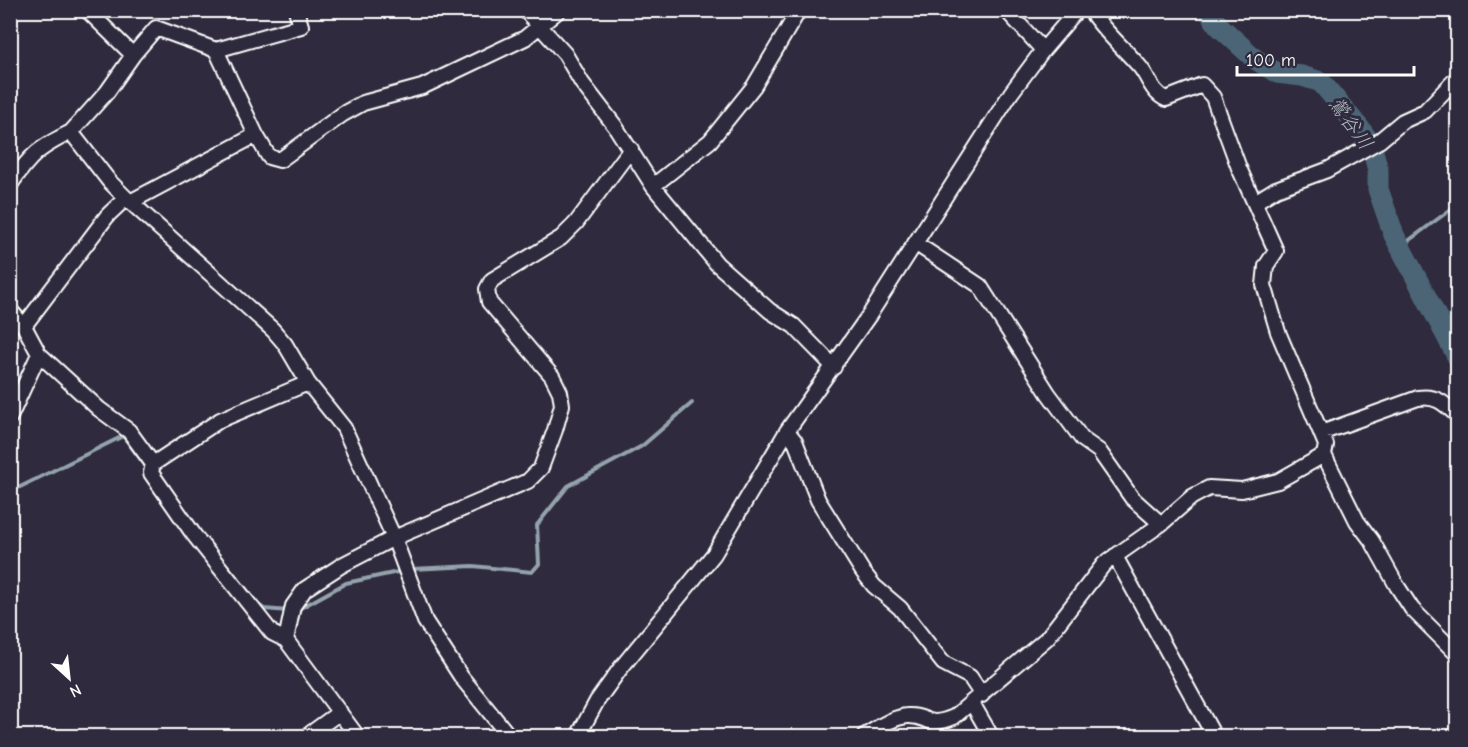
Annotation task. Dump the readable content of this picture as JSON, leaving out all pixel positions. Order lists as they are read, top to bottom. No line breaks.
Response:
{"water":["鶯谷川"],"scale_bar":"100 m","north":"bottom right"}
